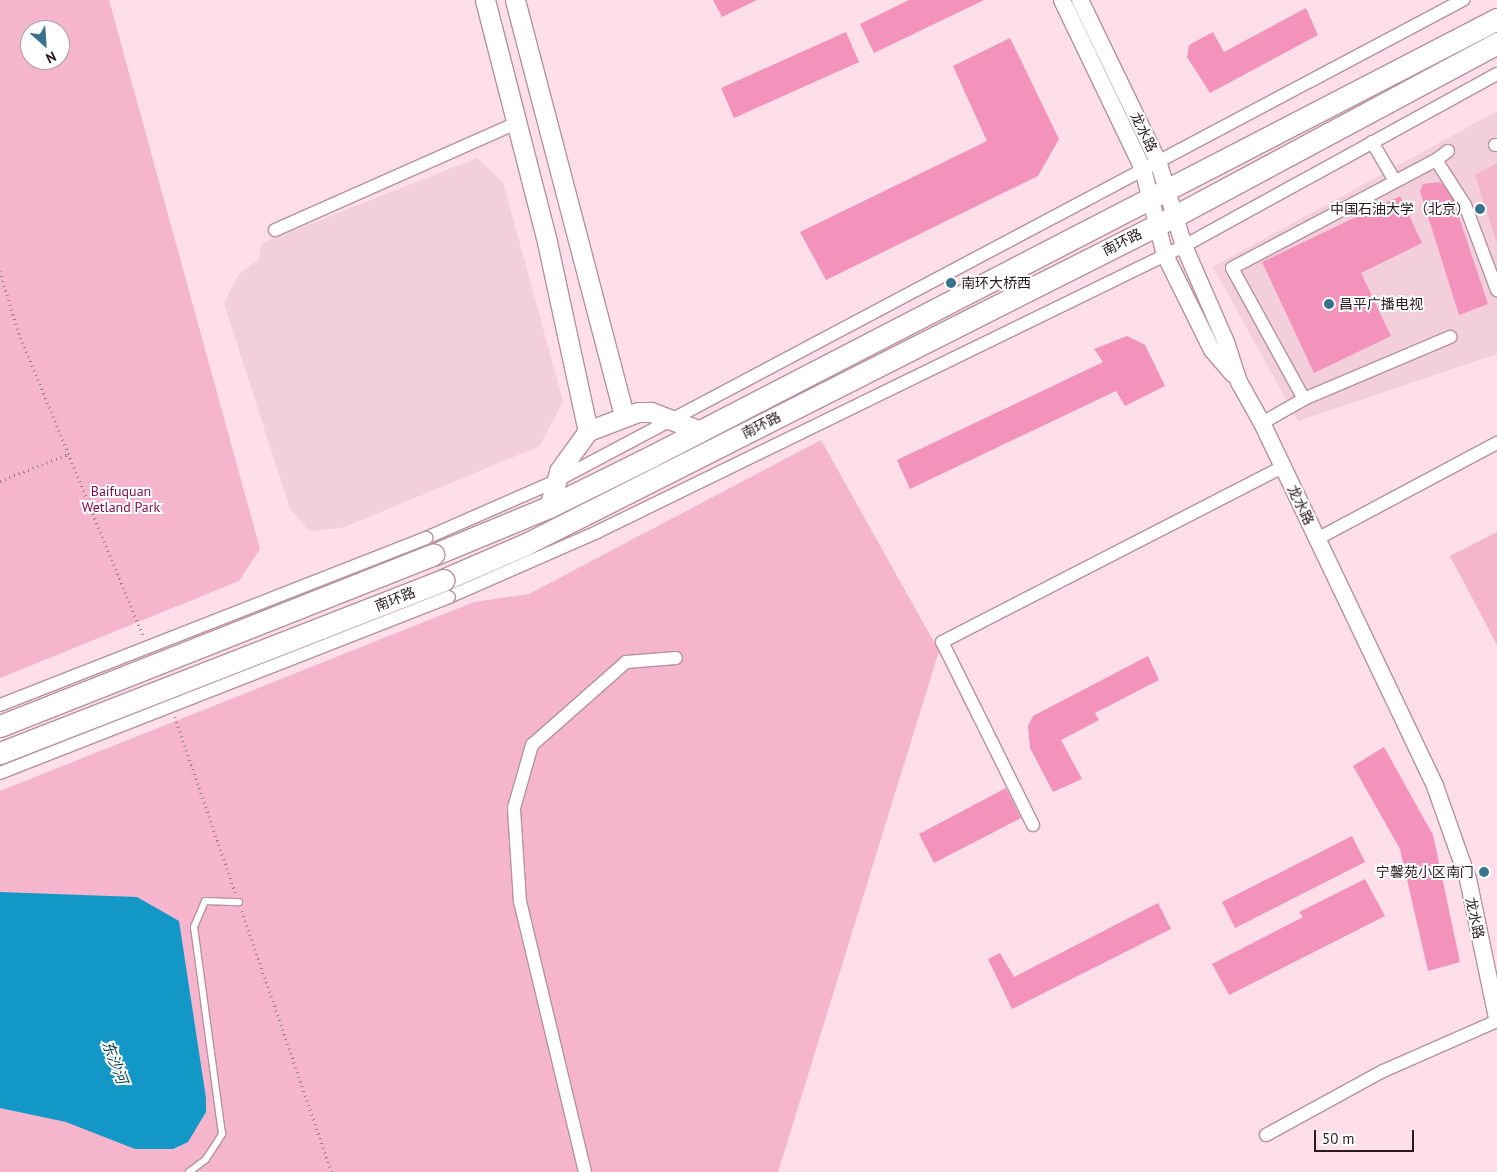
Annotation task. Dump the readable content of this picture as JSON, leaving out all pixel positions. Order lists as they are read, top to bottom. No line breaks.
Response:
{"streets":{"main road":["南环路"],"street":["龙水路"]},"crossings":[["龙水路","南环路"]],"water":["东沙河"],"parks":["Baifuquan Wetland Park"],"places":["中国石油大学（北京）","南环大桥西","昌平广播电视","宁馨苑小区南门"],"scale_bar":"50 m","north":"bottom right"}
